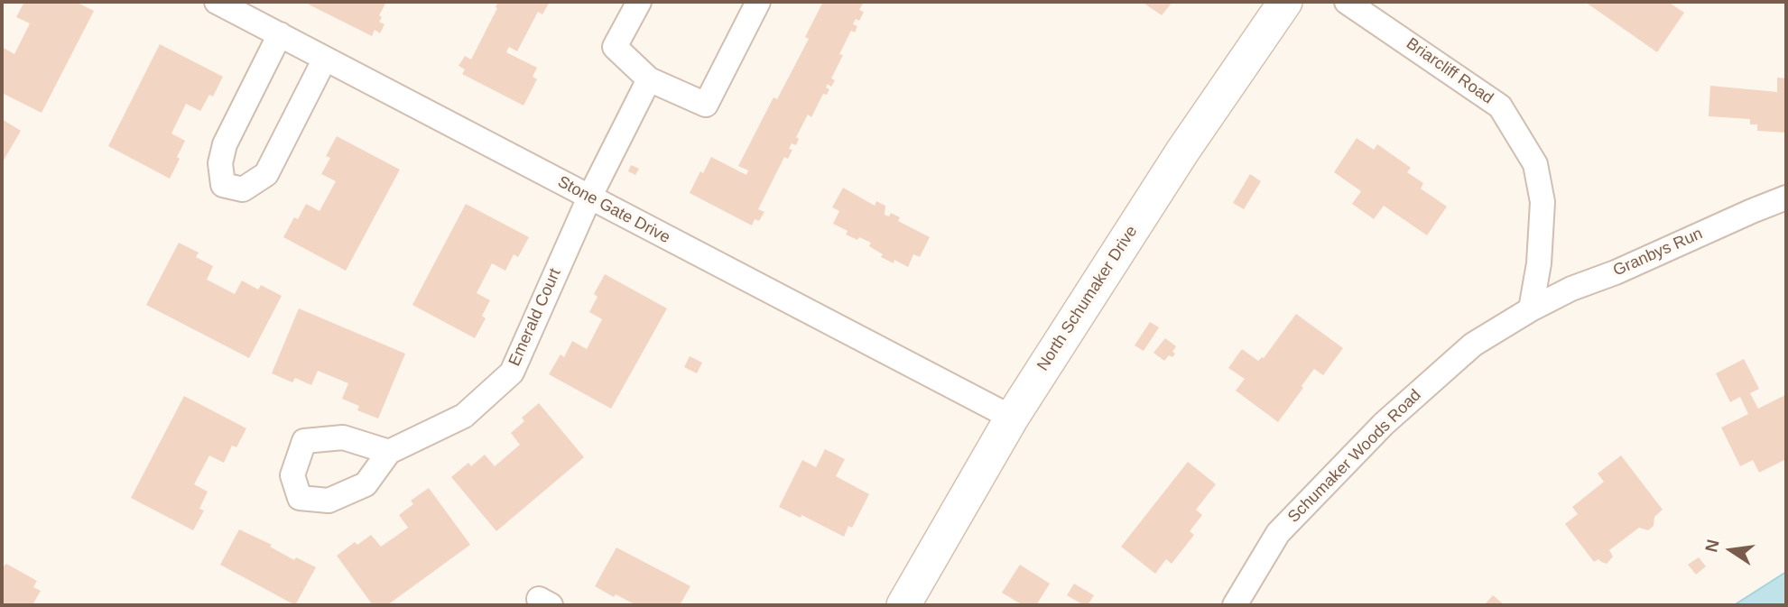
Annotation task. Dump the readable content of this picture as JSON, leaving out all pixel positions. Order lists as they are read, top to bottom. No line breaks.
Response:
{"streets":{"street":["Briarcliff Road","Stone Gate Drive","Granbys Run","North Schumaker Drive","Emerald Court","Schumaker Woods Road"]},"crossings":[["Briarcliff Road","Granbys Run"],["Briarcliff Road","Schumaker Woods Road"],["Stone Gate Drive","North Schumaker Drive"],["Stone Gate Drive","Emerald Court"],["Granbys Run","Schumaker Woods Road"]],"north":"left"}
